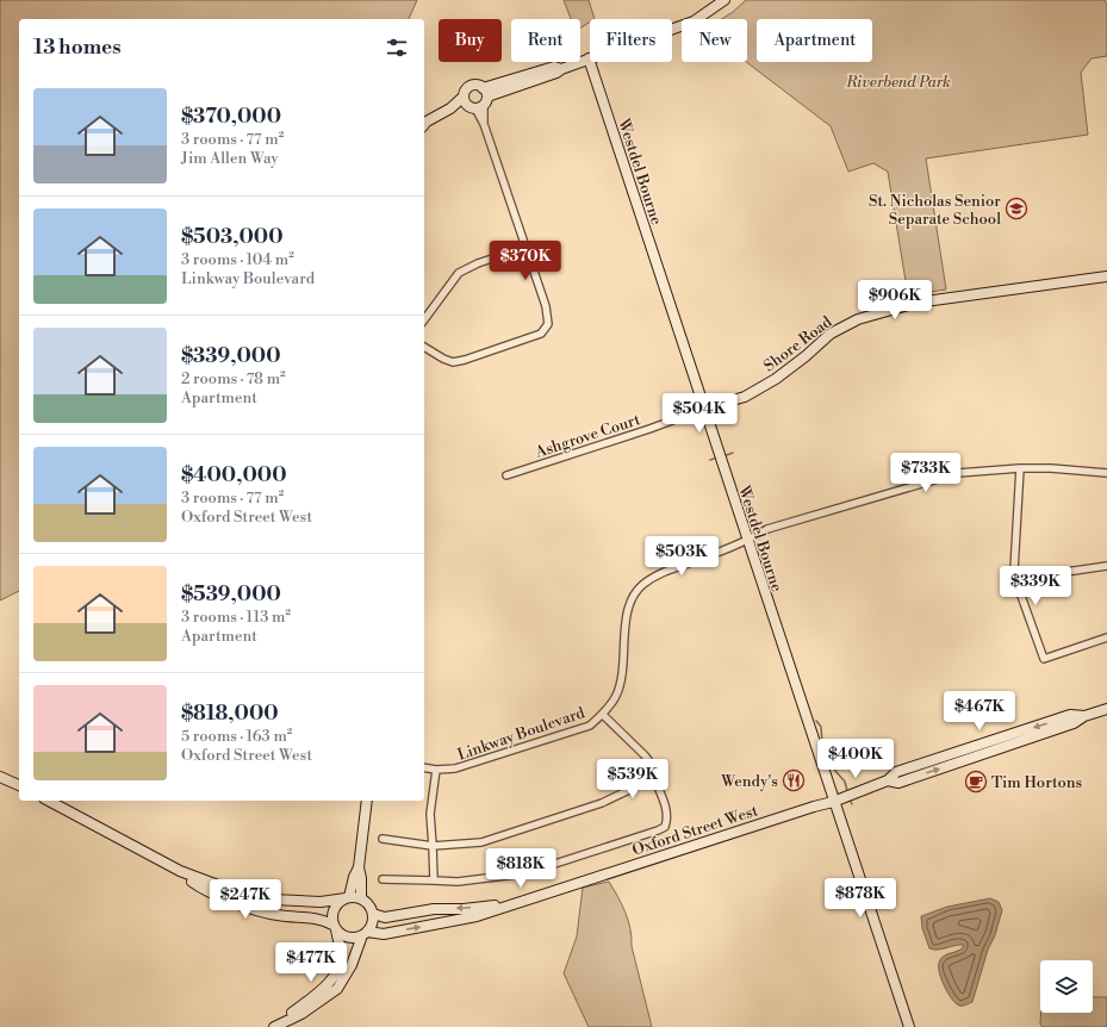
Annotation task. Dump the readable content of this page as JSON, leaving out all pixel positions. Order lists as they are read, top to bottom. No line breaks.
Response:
{"streets":{"main road":["Westdel Bourne","Shore Road","Oxford Street West"],"street":["Ashgrove Court","Linkway Boulevard"]},"crossings":[["Westdel Bourne","Shore Road"],["Westdel Bourne","Ashgrove Court"],["Westdel Bourne","Linkway Boulevard"],["Westdel Bourne","Oxford Street West"],["Shore Road","Ashgrove Court"]],"parks":["Riverbend Park"],"places":{"school or university":["St. Nicholas Senior Separate School"],"restaurant":["Wendy's"],"cafe":["Tim Hortons"]},"page":{"chip":["Buy","Rent","Filters","New","Apartment"],"heading":"13 homes","list":[{"name":"$370,000","note":"3 rooms · 77 m² · Jim Allen Way"},{"name":"$503,000","note":"3 rooms · 104 m² · Linkway Boulevard"},{"name":"$339,000","note":"2 rooms · 78 m² · Apartment"},{"name":"$400,000","note":"3 rooms · 77 m² · Oxford Street West"},{"name":"$539,000","note":"3 rooms · 113 m² · Apartment"},{"name":"$818,000","note":"5 rooms · 163 m² · Oxford Street West"}],"price":["$370K","$906K","$504K","$733K","$503K","$339K","$467K","$400K","$539K","$818K","$878K","$247K","$477K"]}}
